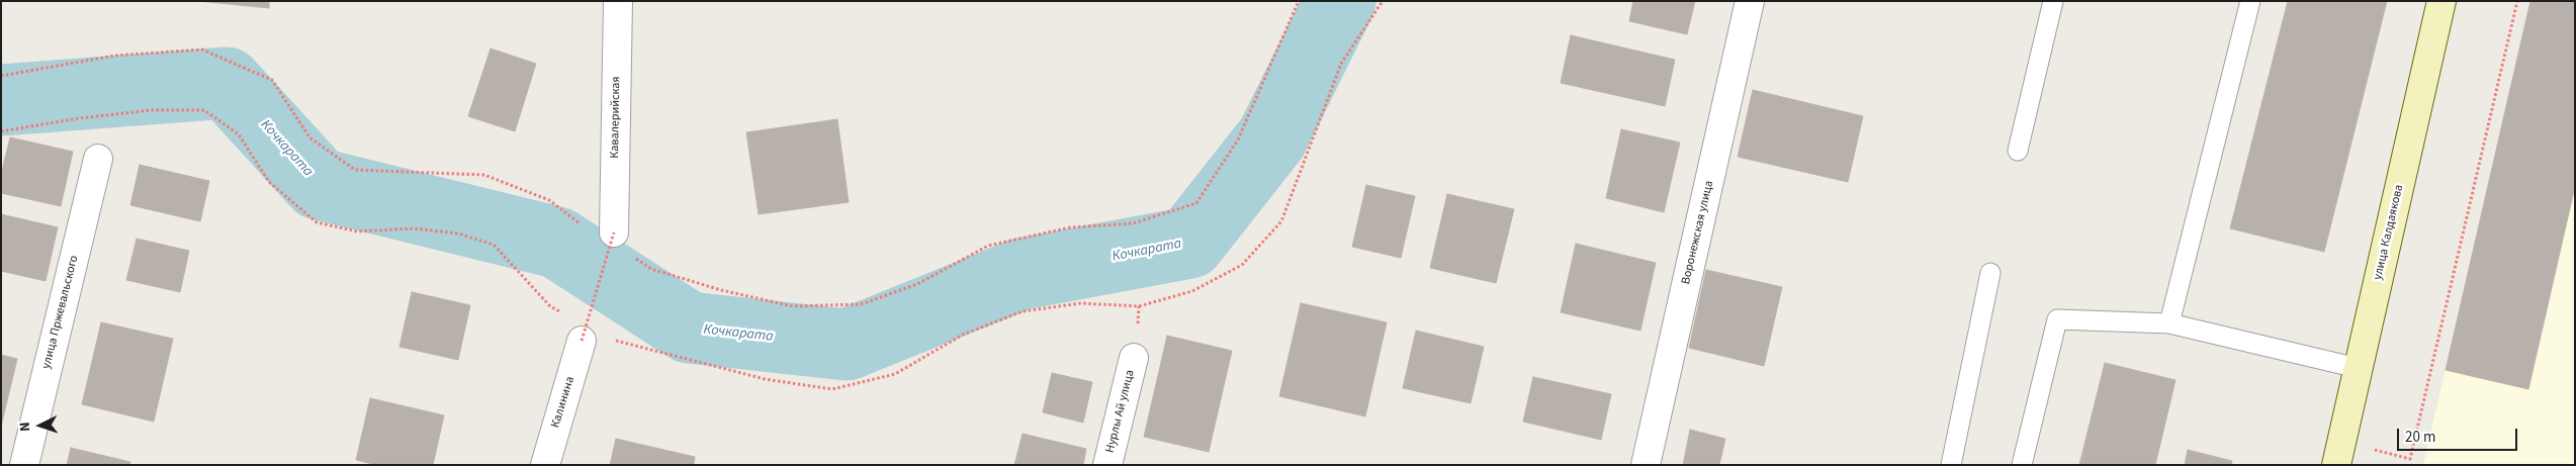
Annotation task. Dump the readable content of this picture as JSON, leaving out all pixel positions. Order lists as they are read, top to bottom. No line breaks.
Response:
{"streets":{"street":["Кавалерийская","Воронежская улица","улица Калдаякова","улица Пржевальского","Калинина","Нурлы Ай улица"]},"water":["Кочкарата"],"scale_bar":"20 m","north":"left"}
